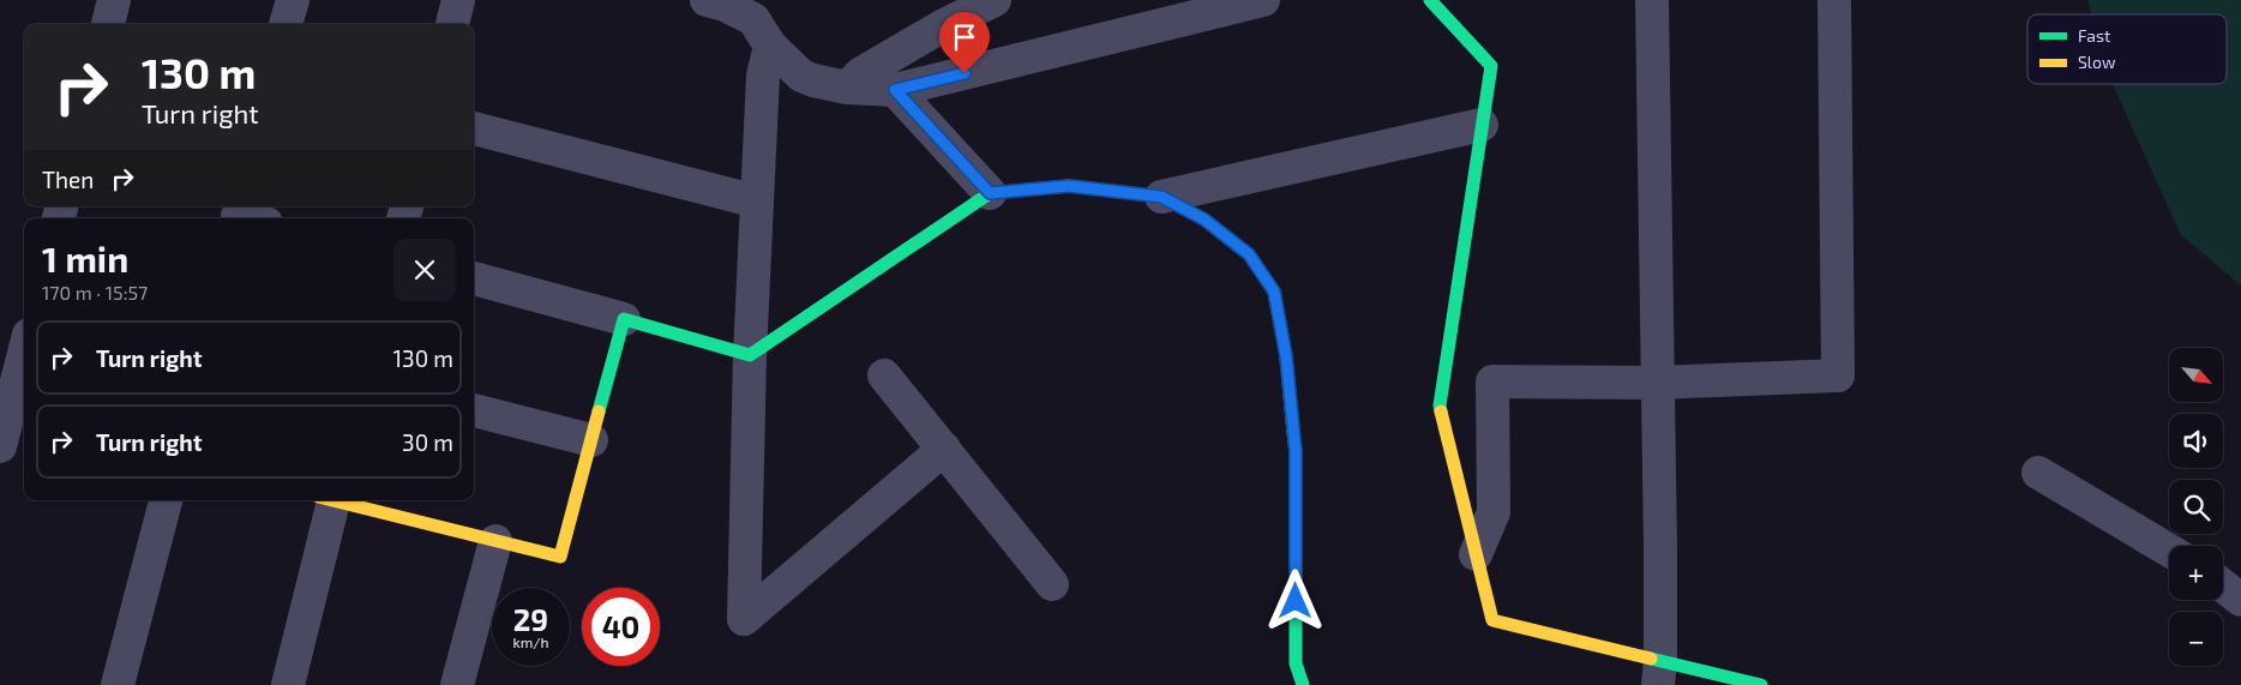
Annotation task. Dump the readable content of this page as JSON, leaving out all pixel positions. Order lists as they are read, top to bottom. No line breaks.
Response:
{"legend":["Fast","Slow"],"north":"bottom right","page":{"turn":["130 m","Turn right"],"then":"Then","heading":["1 min","170 m · 15:57"],"list":[{"name":"Turn right","value":"130 m"},{"name":"Turn right","value":"30 m"}],"map_buttons":["+","−"],"speed":"29 km/h","limit":"40"}}
